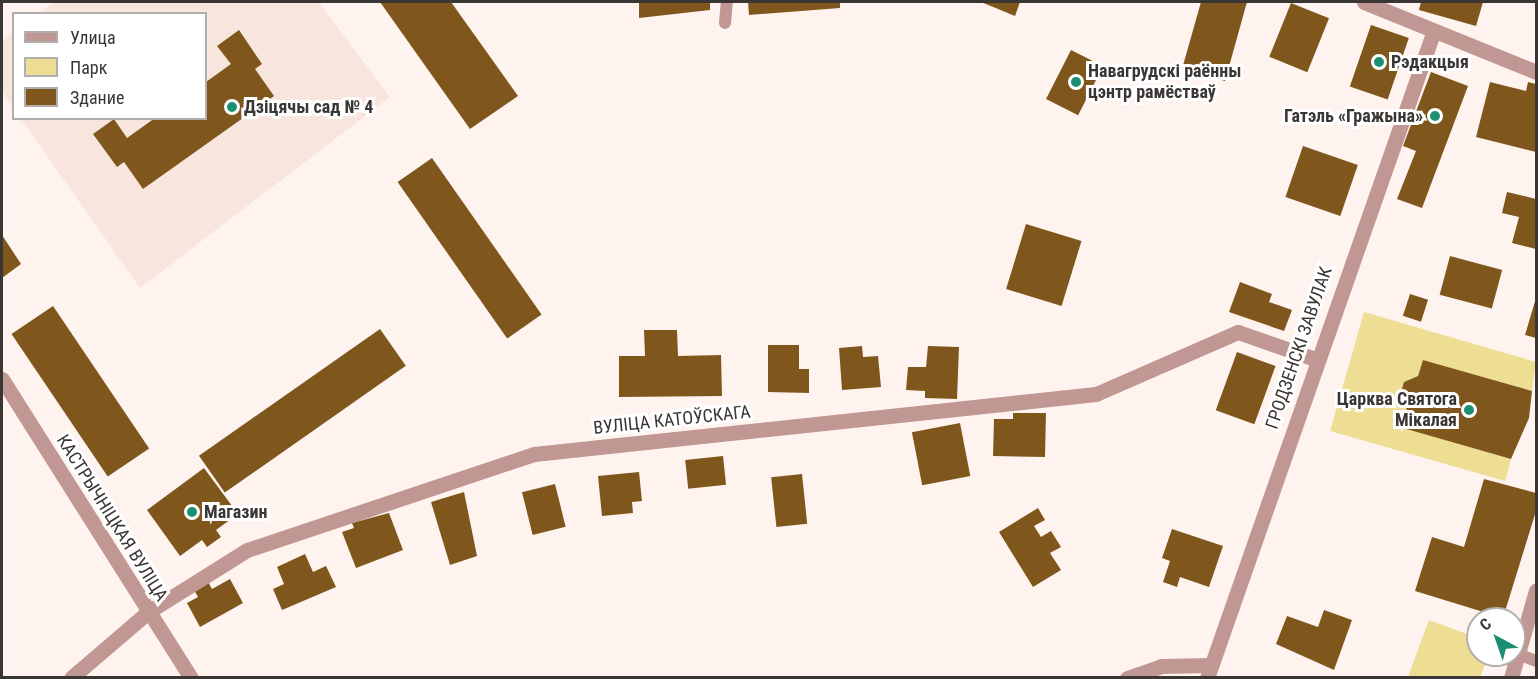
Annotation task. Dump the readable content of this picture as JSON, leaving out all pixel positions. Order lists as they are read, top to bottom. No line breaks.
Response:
{"streets":{"street":["ГРОДЗЕНСКІ ЗАВУЛАК","ВУЛІЦА КАТОЎСКАГА","КАСТРЫЧНІЦКАЯ ВУЛІЦА"]},"crossings":[["ГРОДЗЕНСКІ ЗАВУЛАК","ВУЛІЦА КАТОЎСКАГА"],["ВУЛІЦА КАТОЎСКАГА","КАСТРЫЧНІЦКАЯ ВУЛІЦА"]],"places":["Рэдакцыя","Навагрудскі раённы цэнтр рамёстваў","Дзіцячы сад № 4","Гатэль «Гражына»","Царква Святога Мікалая","Магазин"],"legend":["Улица","Парк","Здание"],"north":"top left"}
